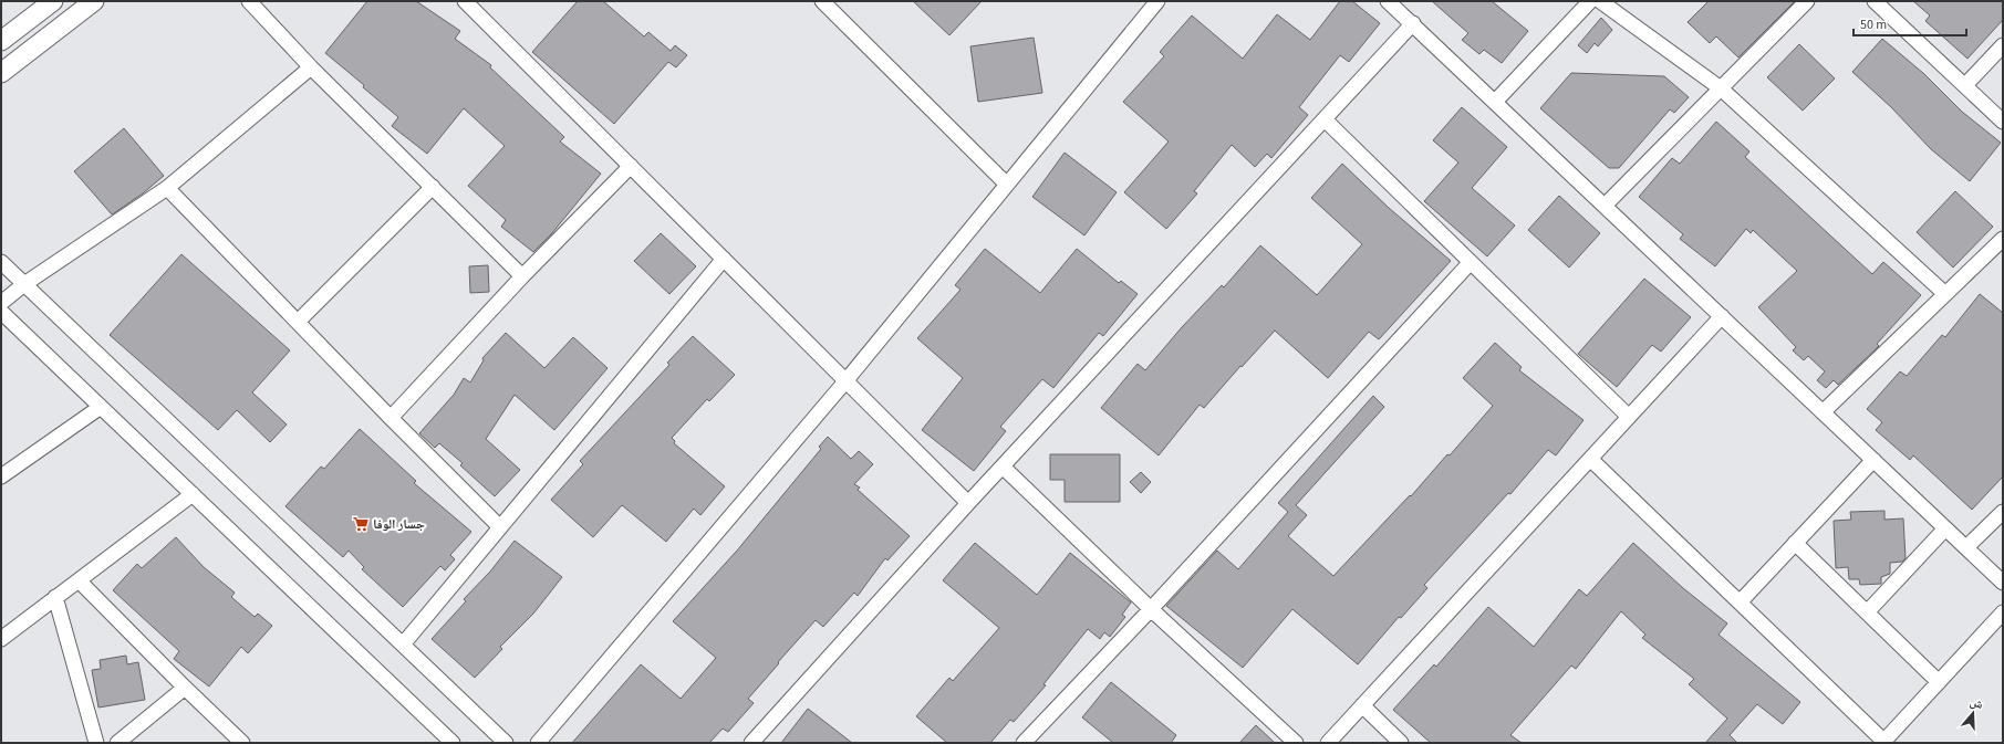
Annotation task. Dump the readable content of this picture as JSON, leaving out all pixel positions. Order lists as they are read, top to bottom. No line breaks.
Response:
{"places":{"supermarket":["جسار الوفا"]},"scale_bar":"50 m","north":"top"}
